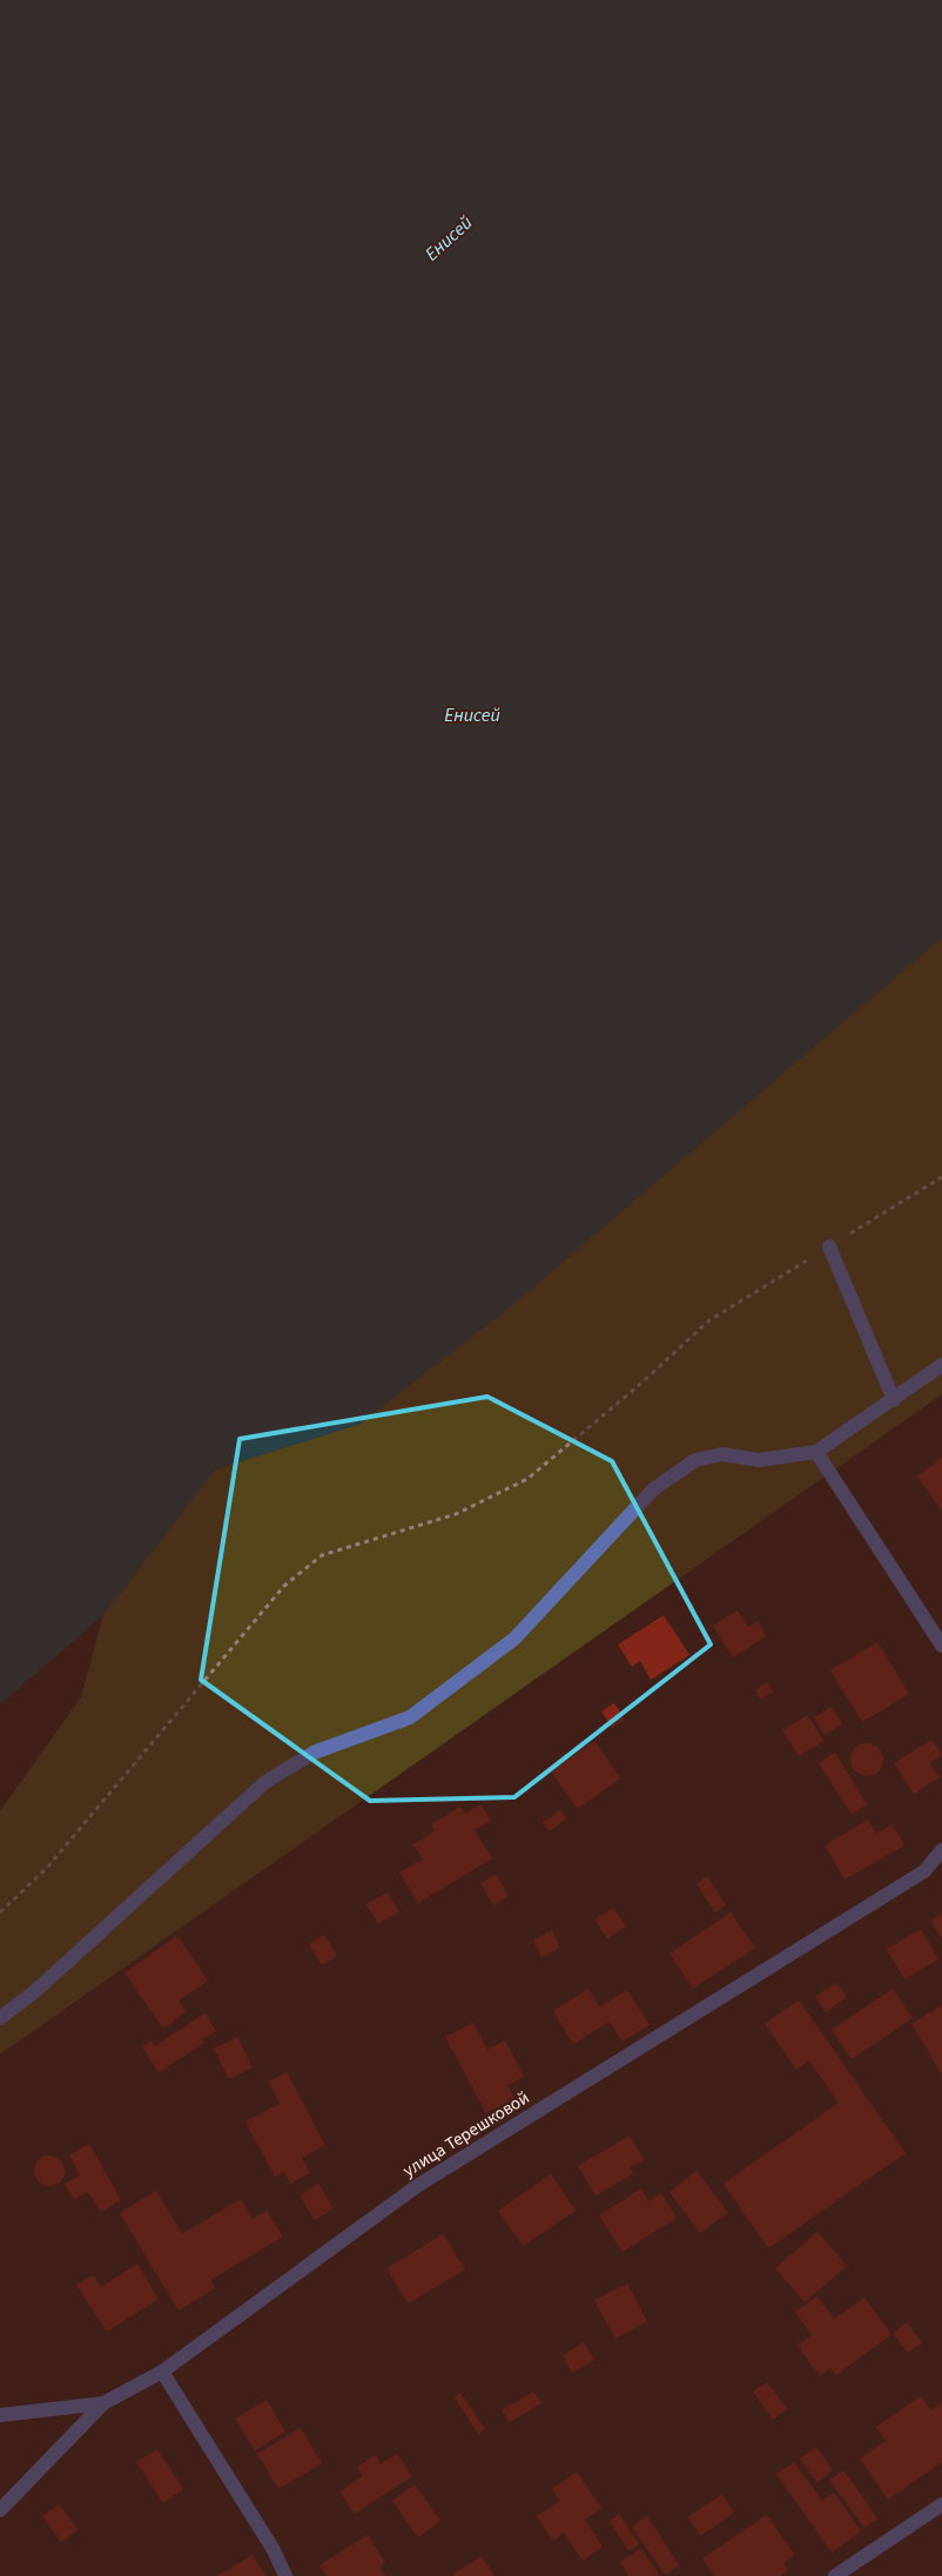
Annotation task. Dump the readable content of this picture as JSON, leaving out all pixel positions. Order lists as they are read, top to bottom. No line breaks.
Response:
{"streets":{"street":["улица Терешковой"]},"water":["Енисей"]}
